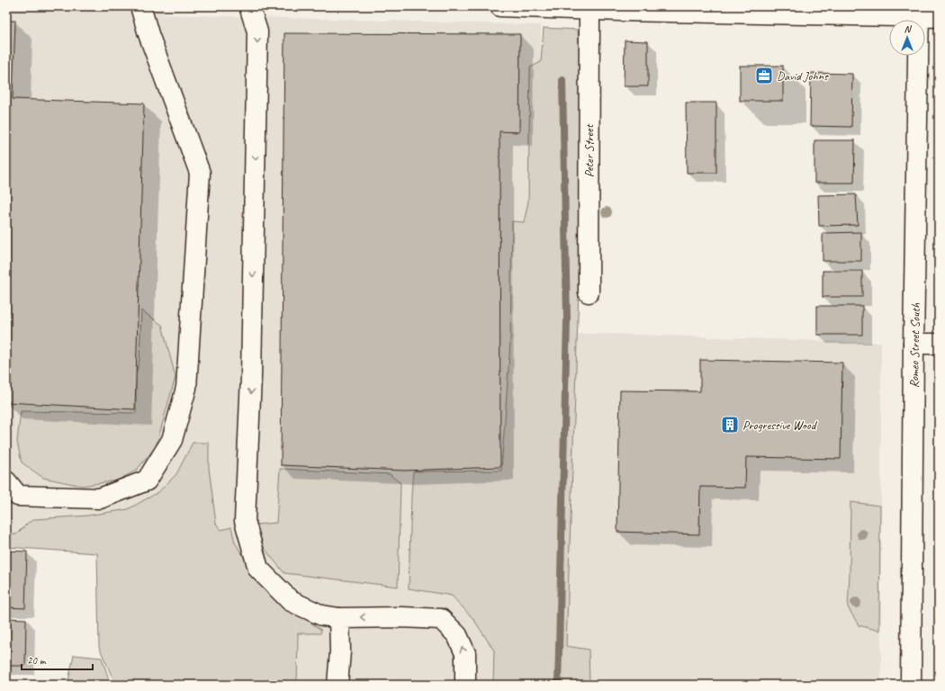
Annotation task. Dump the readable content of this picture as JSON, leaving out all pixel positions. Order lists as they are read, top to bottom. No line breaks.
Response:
{"streets":{"street":["Peter Street","Romeo Street South"]},"places":{"office":["David Johns"],"building":["Progressive Wood"]},"scale_bar":"20 m","north":"top"}
